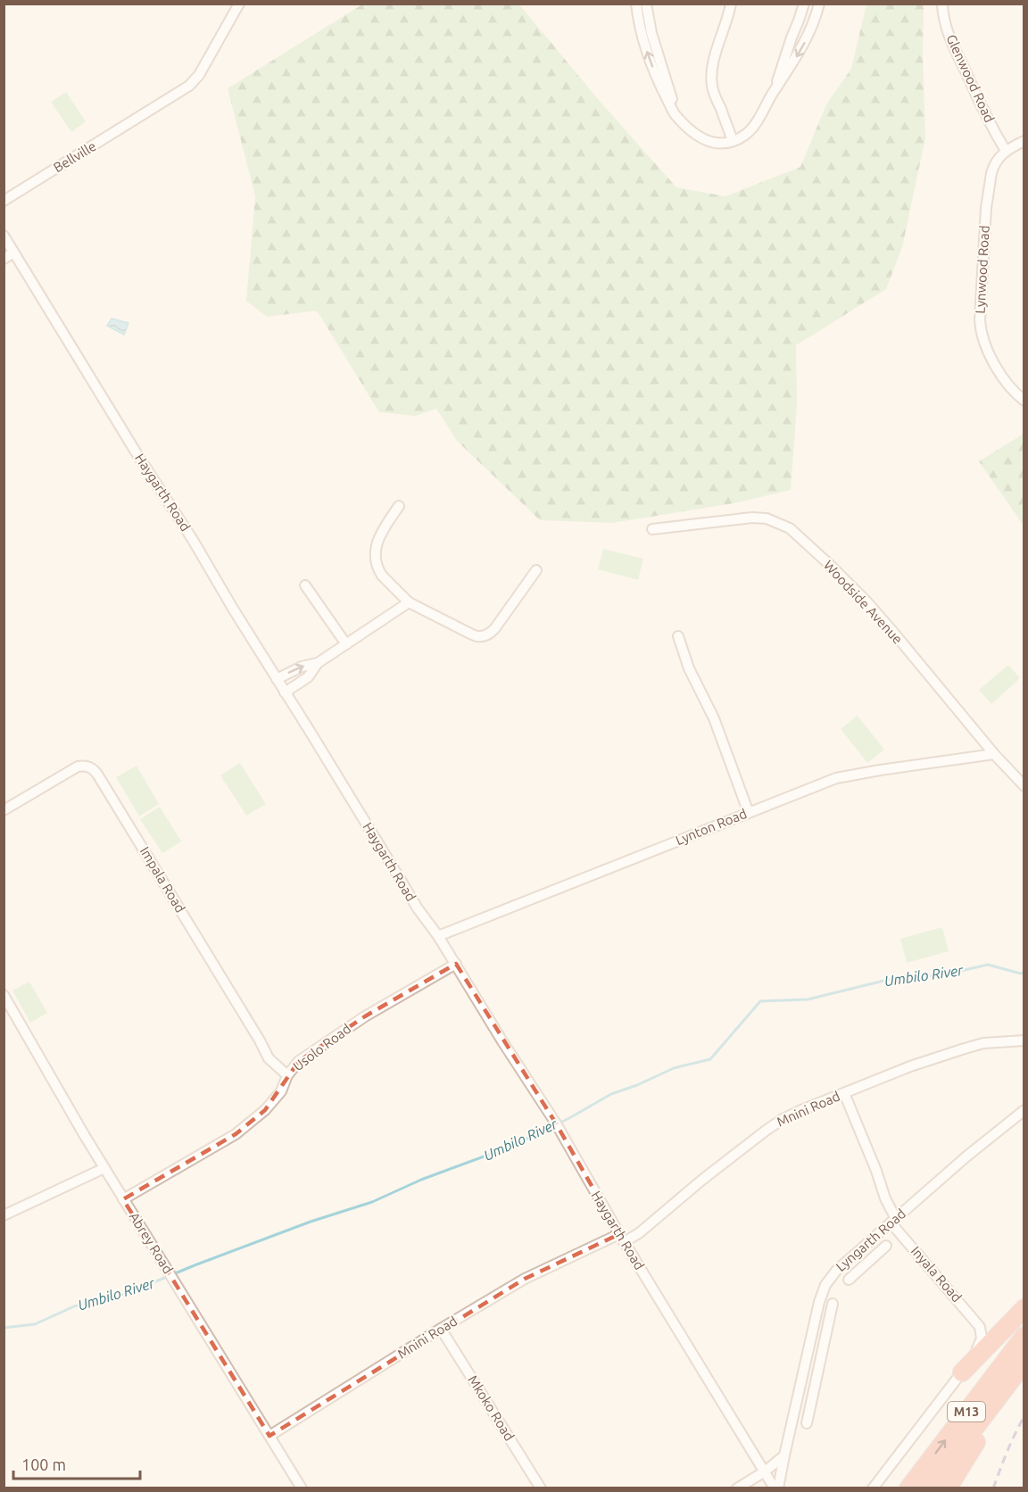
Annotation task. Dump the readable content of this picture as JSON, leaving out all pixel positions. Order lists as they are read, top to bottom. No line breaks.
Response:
{"streets":{"highway":["M13"],"street":["Glenwood Road","Bellville","Lynwood Road","Haygarth Road","Woodside Avenue","Lynton Road","Impala Road","Usolo Road","Mnini Road","Lyngarth Road","Abrey Road","Inyala Road","Mkoko Road"]},"crossings":[["Glenwood Road","Lynwood Road"],["Haygarth Road","Lynton Road"],["Haygarth Road","Usolo Road"],["Haygarth Road","Mnini Road"],["Haygarth Road","Lyngarth Road"],["Woodside Avenue","Lynton Road"],["Impala Road","Usolo Road"],["Usolo Road","Abrey Road"],["Mnini Road","Abrey Road"],["Mnini Road","Inyala Road"],["Mnini Road","Mkoko Road"],["Lyngarth Road","Inyala Road"]],"water":["Umbilo River"],"scale_bar":"100 m"}
